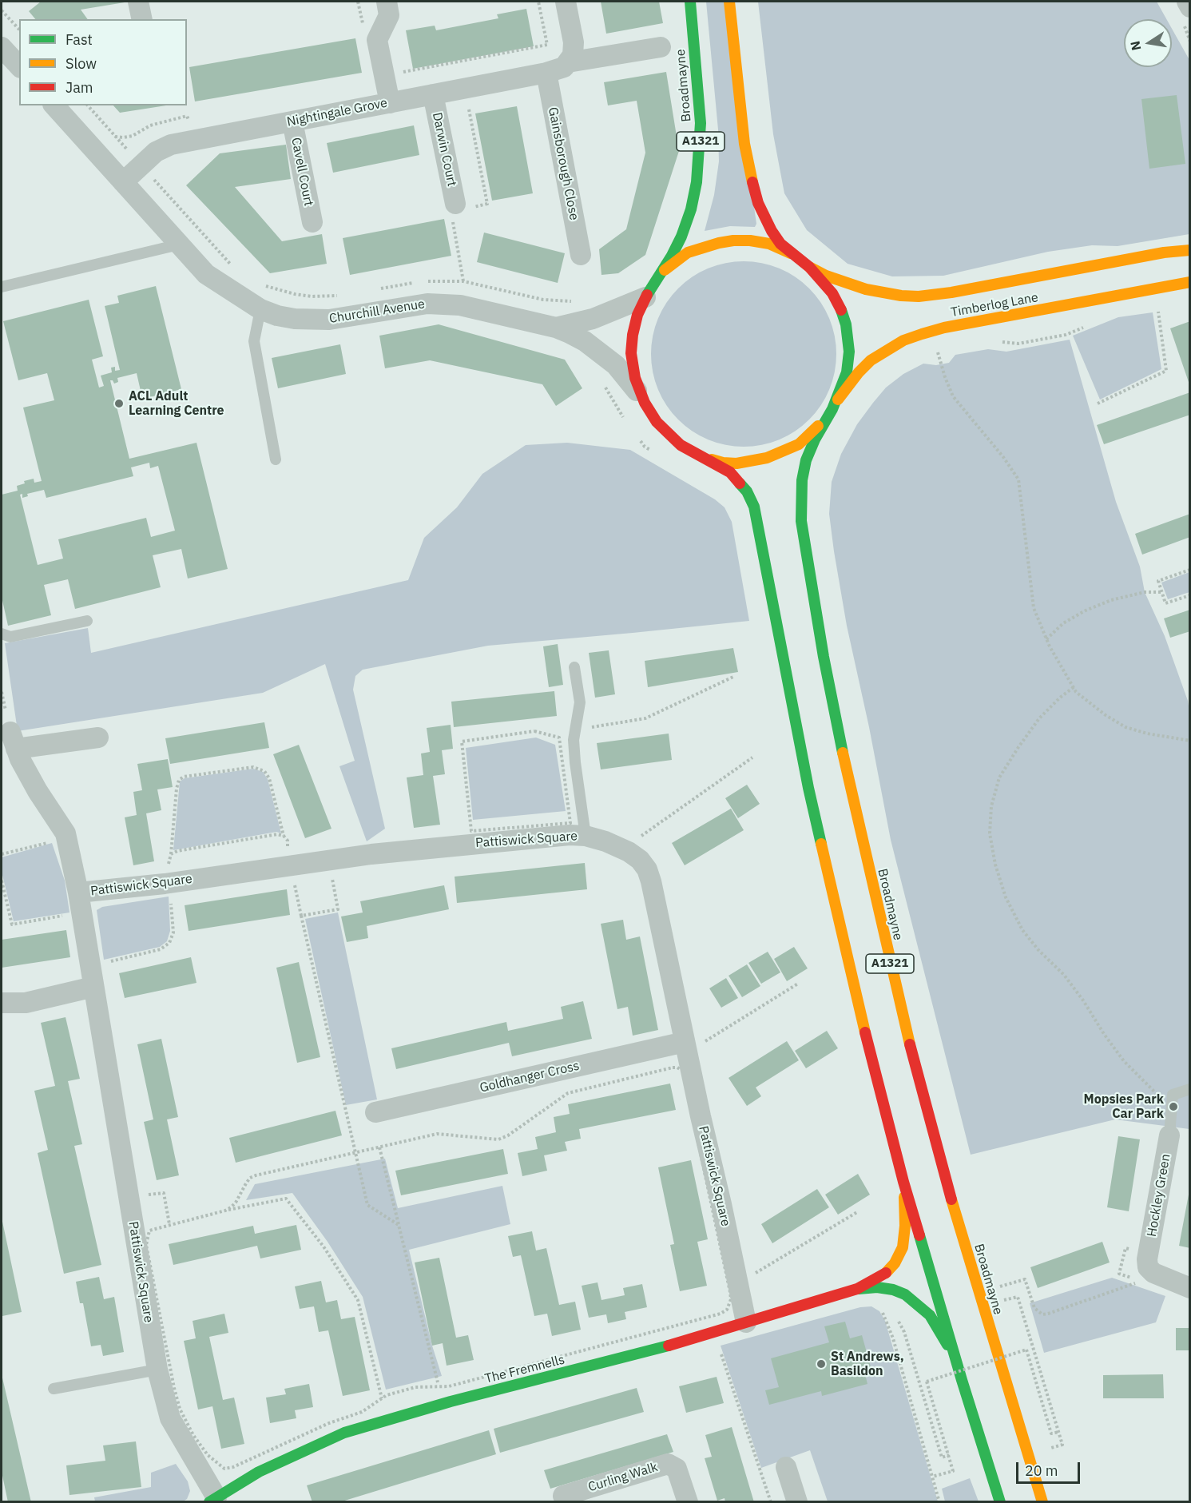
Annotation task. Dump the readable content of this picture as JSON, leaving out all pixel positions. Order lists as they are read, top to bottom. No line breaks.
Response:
{"streets":{"main road":["Broadmayne","A1321","Timberlog Lane","The Fremnells"],"street":["Nightingale Grove","Darwin Court","Gainsborough Close","Cavell Court","Churchill Avenue","Pattiswick Square","Goldhanger Cross","Hockley Green","Curling Walk"]},"crossings":[["Broadmayne","Timberlog Lane"],["Broadmayne","Churchill Avenue"],["Broadmayne","The Fremnells"],["Nightingale Grove","Darwin Court"],["Nightingale Grove","Gainsborough Close"],["Nightingale Grove","Cavell Court"],["Nightingale Grove","Churchill Avenue"],["Pattiswick Square","Goldhanger Cross"],["Pattiswick Square","The Fremnells"]],"places":["ACL Adult Learning Centre","Mopsies Park Car Park","St Andrews, Basildon"],"legend":["Fast","Slow","Jam"],"scale_bar":"20 m","north":"left"}
